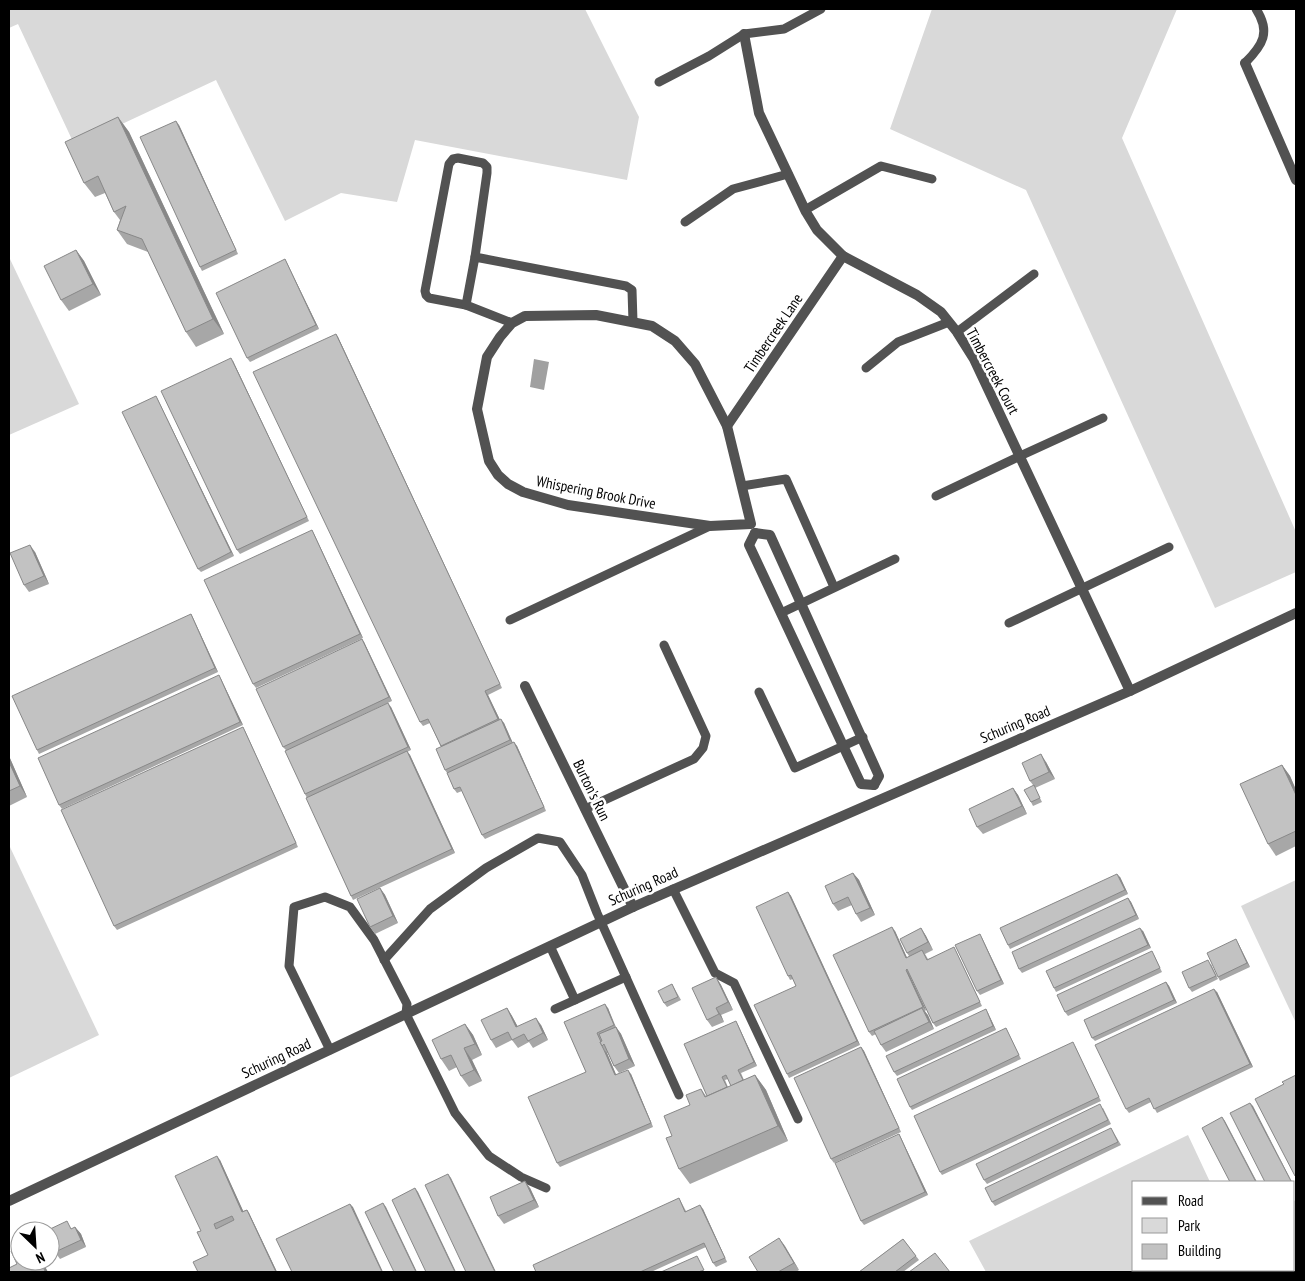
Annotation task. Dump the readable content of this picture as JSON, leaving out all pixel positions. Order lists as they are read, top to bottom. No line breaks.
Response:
{"streets":{"street":["Timbercreek Lane","Timbercreek Court","Whispering Brook Drive","Schuring Road","Burton's Run"]},"crossings":[["Timbercreek Lane","Timbercreek Court"],["Timbercreek Court","Schuring Road"],["Schuring Road","Burton's Run"]],"legend":["Road","Park","Building"],"north":"bottom right"}
